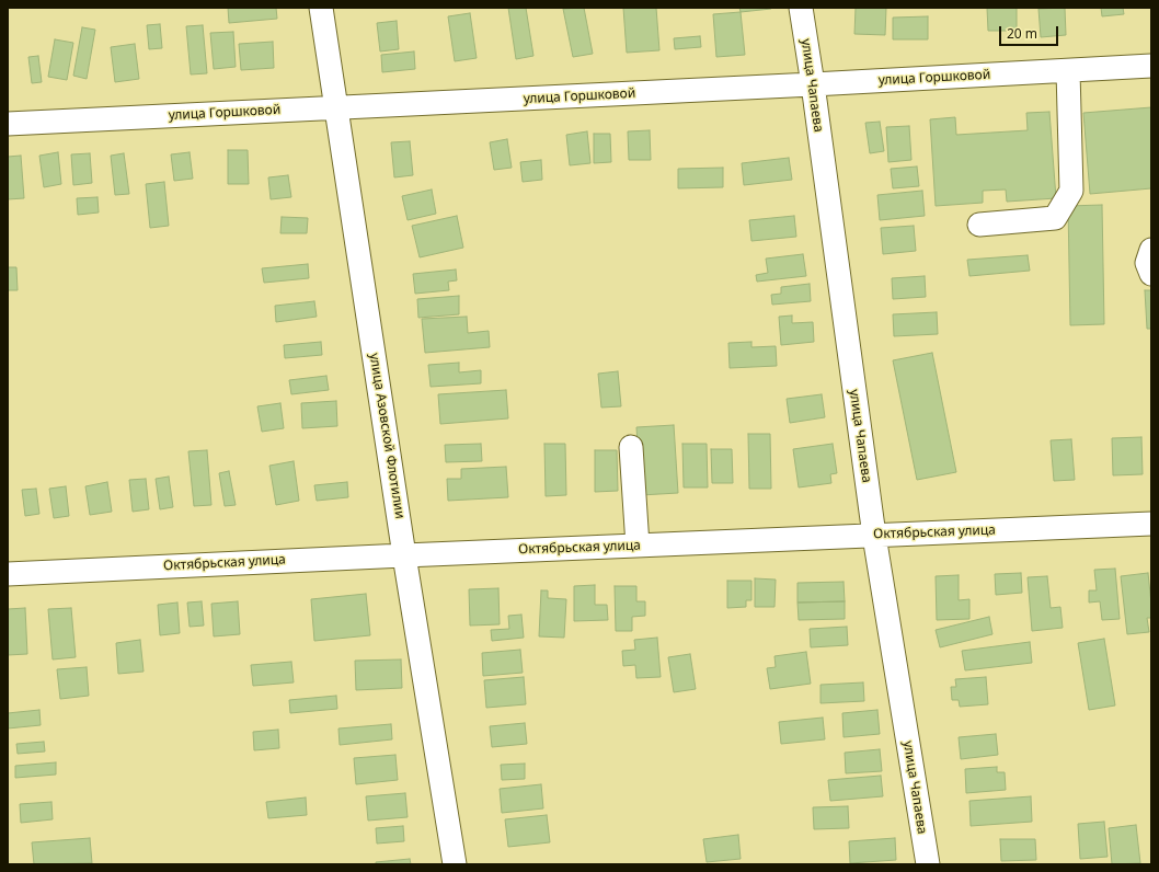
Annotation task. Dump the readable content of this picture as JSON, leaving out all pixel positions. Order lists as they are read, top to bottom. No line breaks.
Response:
{"streets":{"street":["улица Горшковой","улица Чапаева","улица Азовской Флотилии","Октябрьская улица"]},"crossings":[["улица Горшковой","улица Чапаева"],["улица Горшковой","улица Азовской Флотилии"],["улица Чапаева","Октябрьская улица"],["улица Азовской Флотилии","Октябрьская улица"]],"scale_bar":"20 m"}
